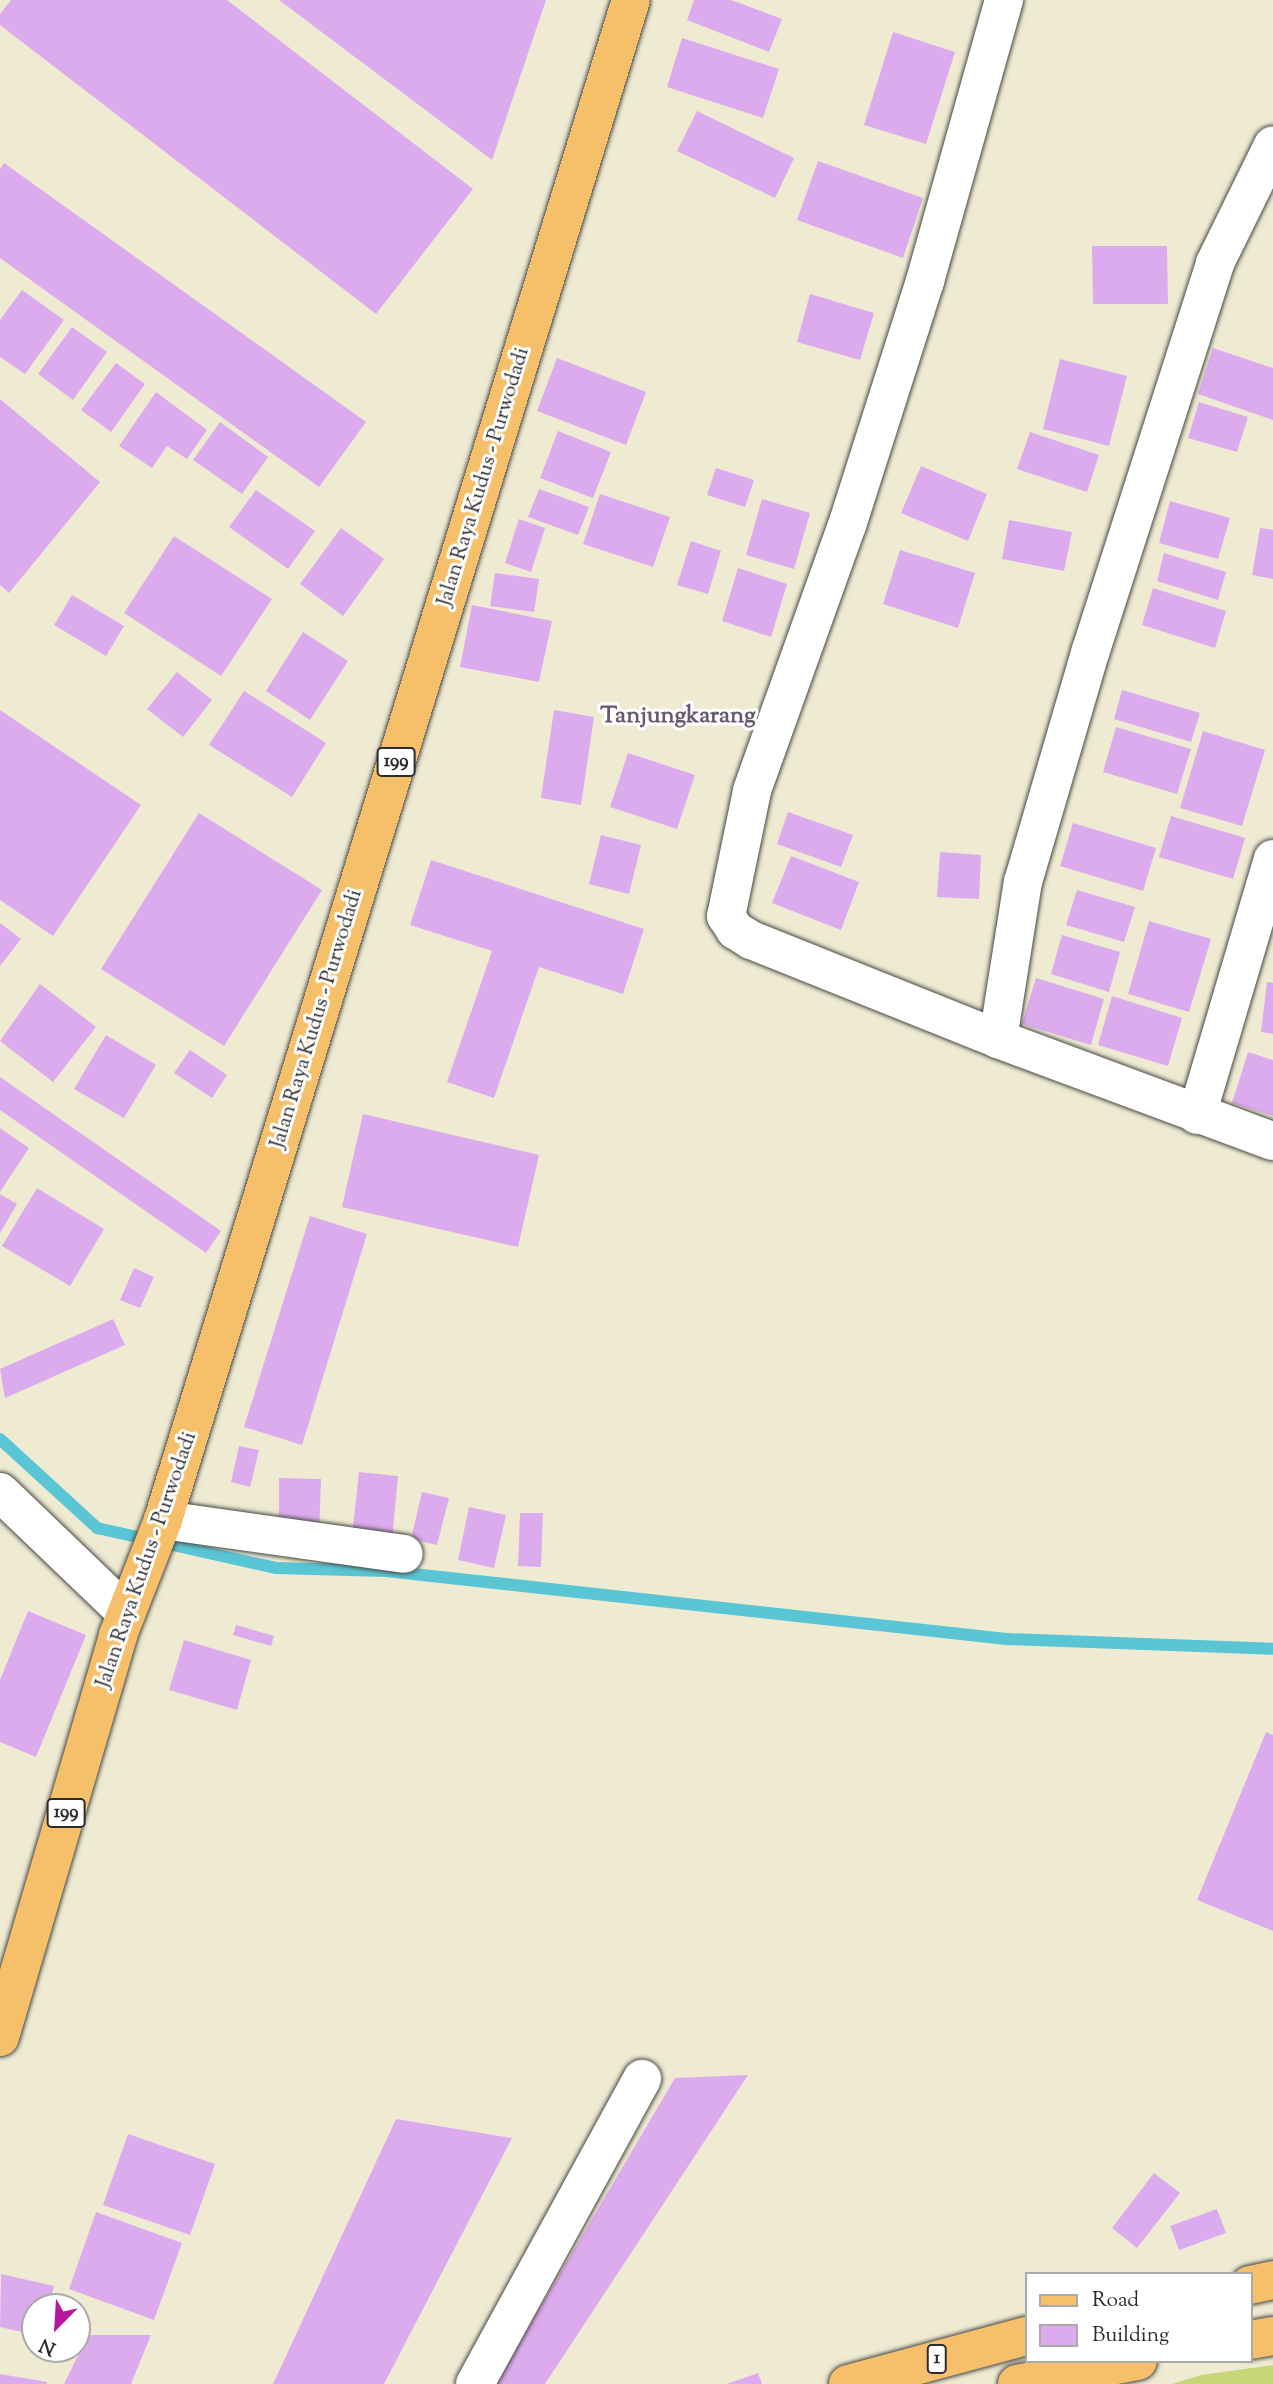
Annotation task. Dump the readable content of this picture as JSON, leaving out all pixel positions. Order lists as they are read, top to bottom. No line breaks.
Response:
{"streets":{"main road":["Jalan Raya Kudus - Purwodadi","199","1"]},"districts":["Tanjungkarang"],"legend":["Road","Building"],"north":"bottom left"}
